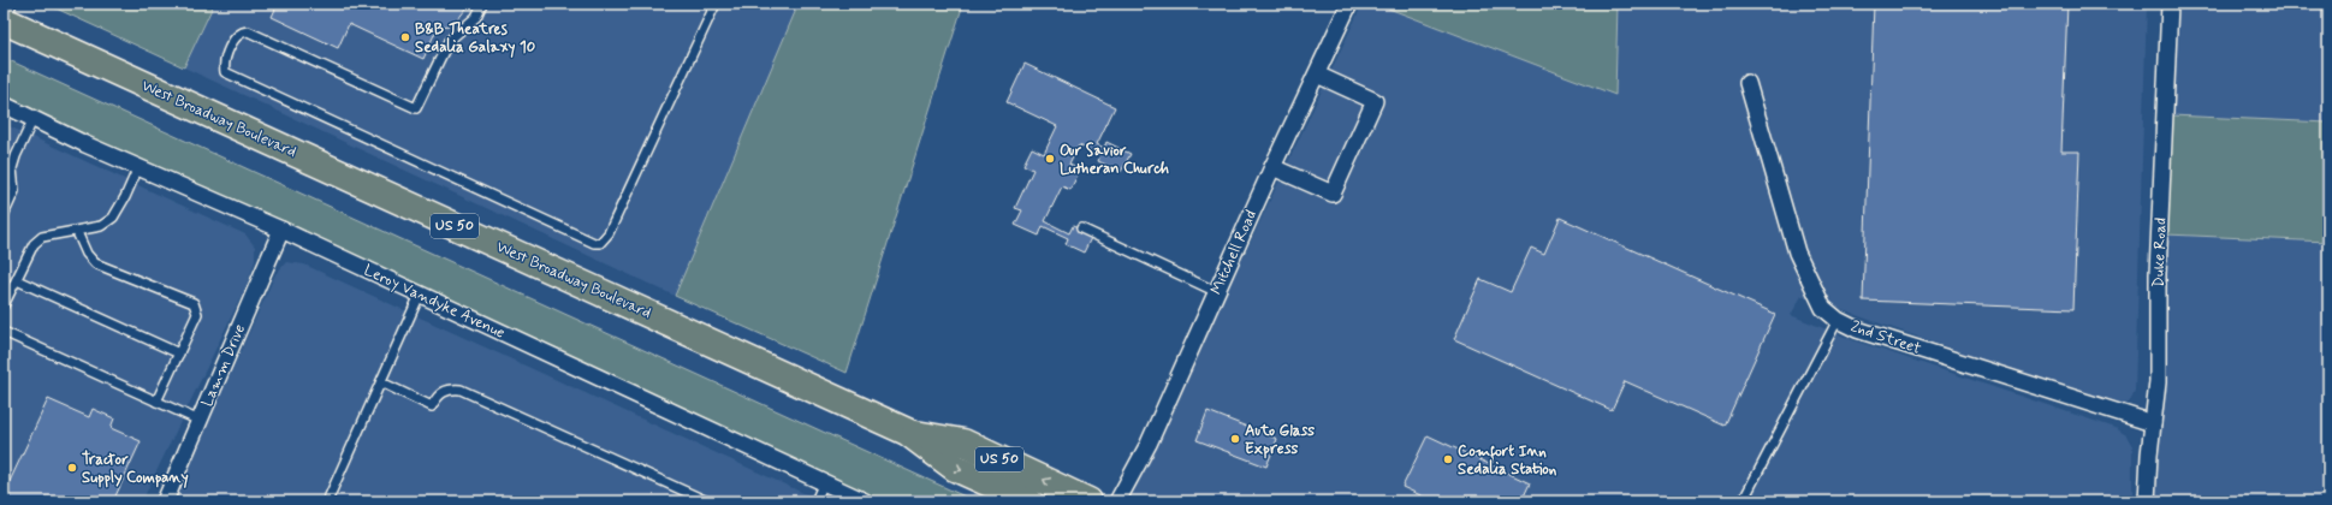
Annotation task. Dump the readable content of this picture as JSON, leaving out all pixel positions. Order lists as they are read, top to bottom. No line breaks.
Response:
{"streets":{"highway":["West Broadway Boulevard","US 50"],"street":["Mitchell Road","Duke Road","Leroy Vandyke Avenue","2nd Street","Lamm Drive"]},"crossings":[["Duke Road","2nd Street"],["Leroy Vandyke Avenue","Lamm Drive"]],"places":["B&B Theatres Sedalia Galaxy 10","Our Savior Lutheran Church","Auto Glass Express","Comfort Inn Sedalia Station","Tractor Supply Company"]}
